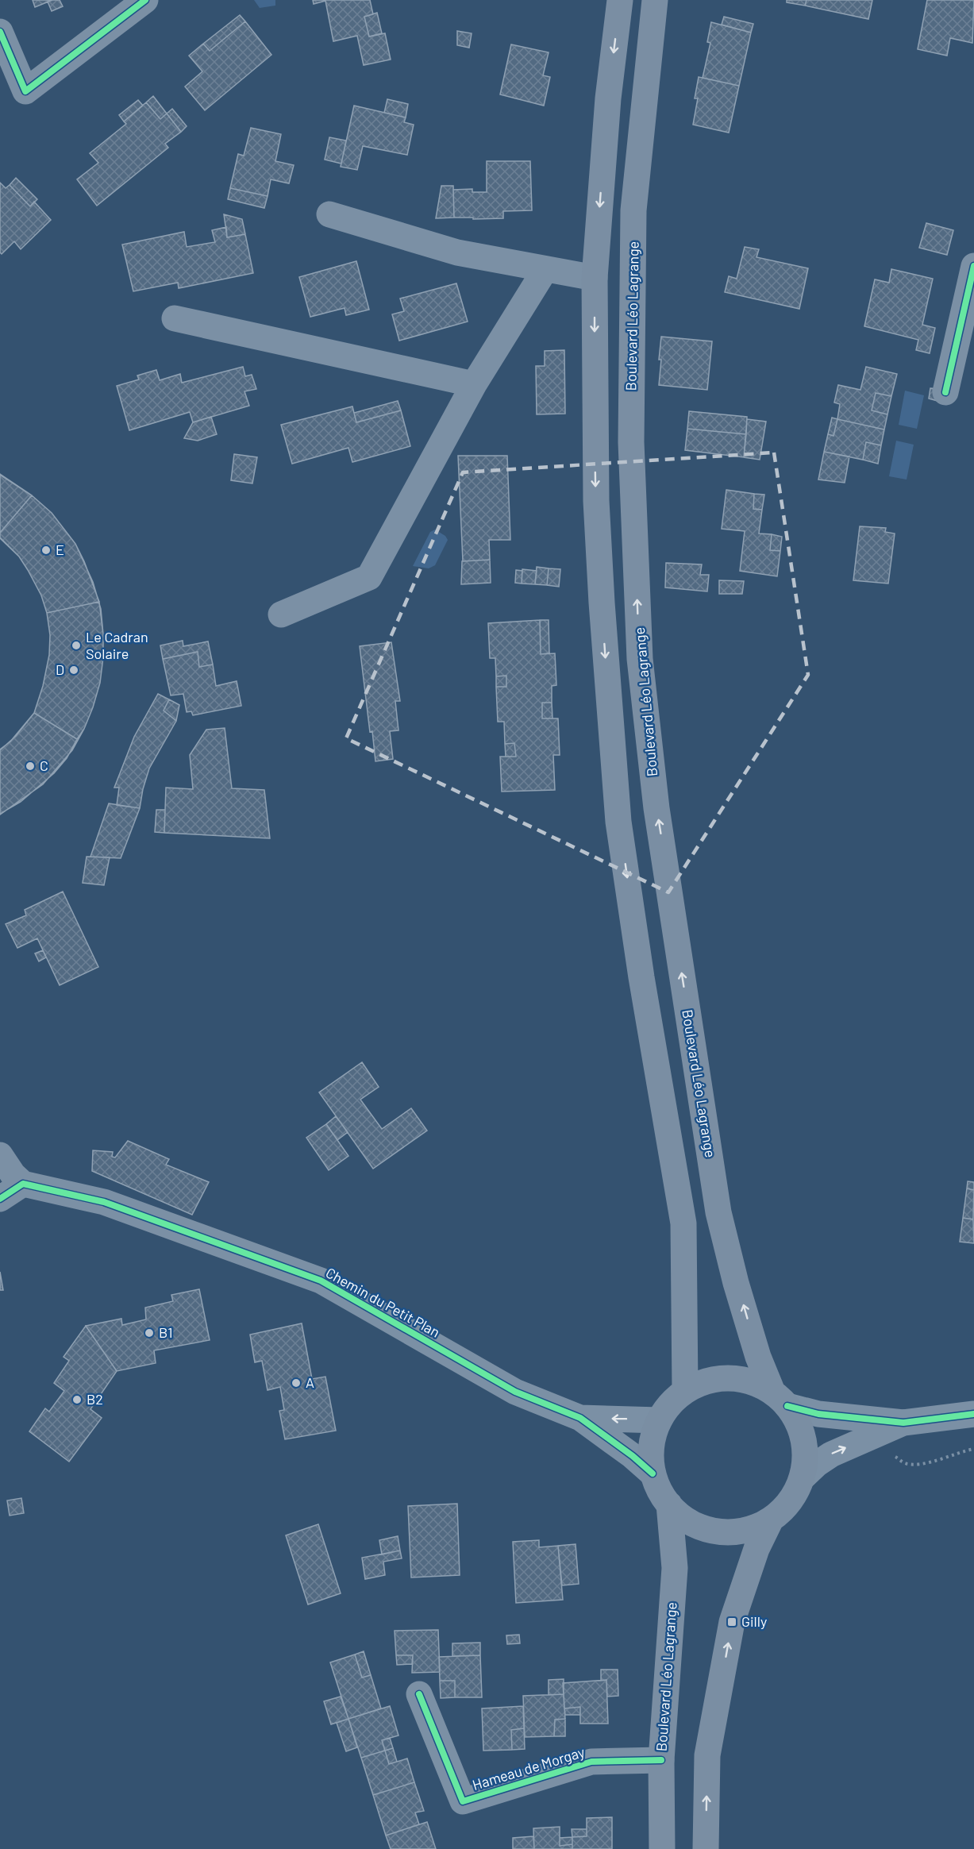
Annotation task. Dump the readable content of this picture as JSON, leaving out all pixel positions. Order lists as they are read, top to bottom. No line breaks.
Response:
{"streets":{"main road":["Boulevard Léo Lagrange"],"street":["Chemin du Petit Plan","Hameau de Morgay"]},"crossings":[["Boulevard Léo Lagrange","Chemin du Petit Plan"],["Boulevard Léo Lagrange","Hameau de Morgay"]],"places":{"other":["E","Le Cadran Solaire","D","C","B1","A","B2"],"transit":["Gilly"]}}
